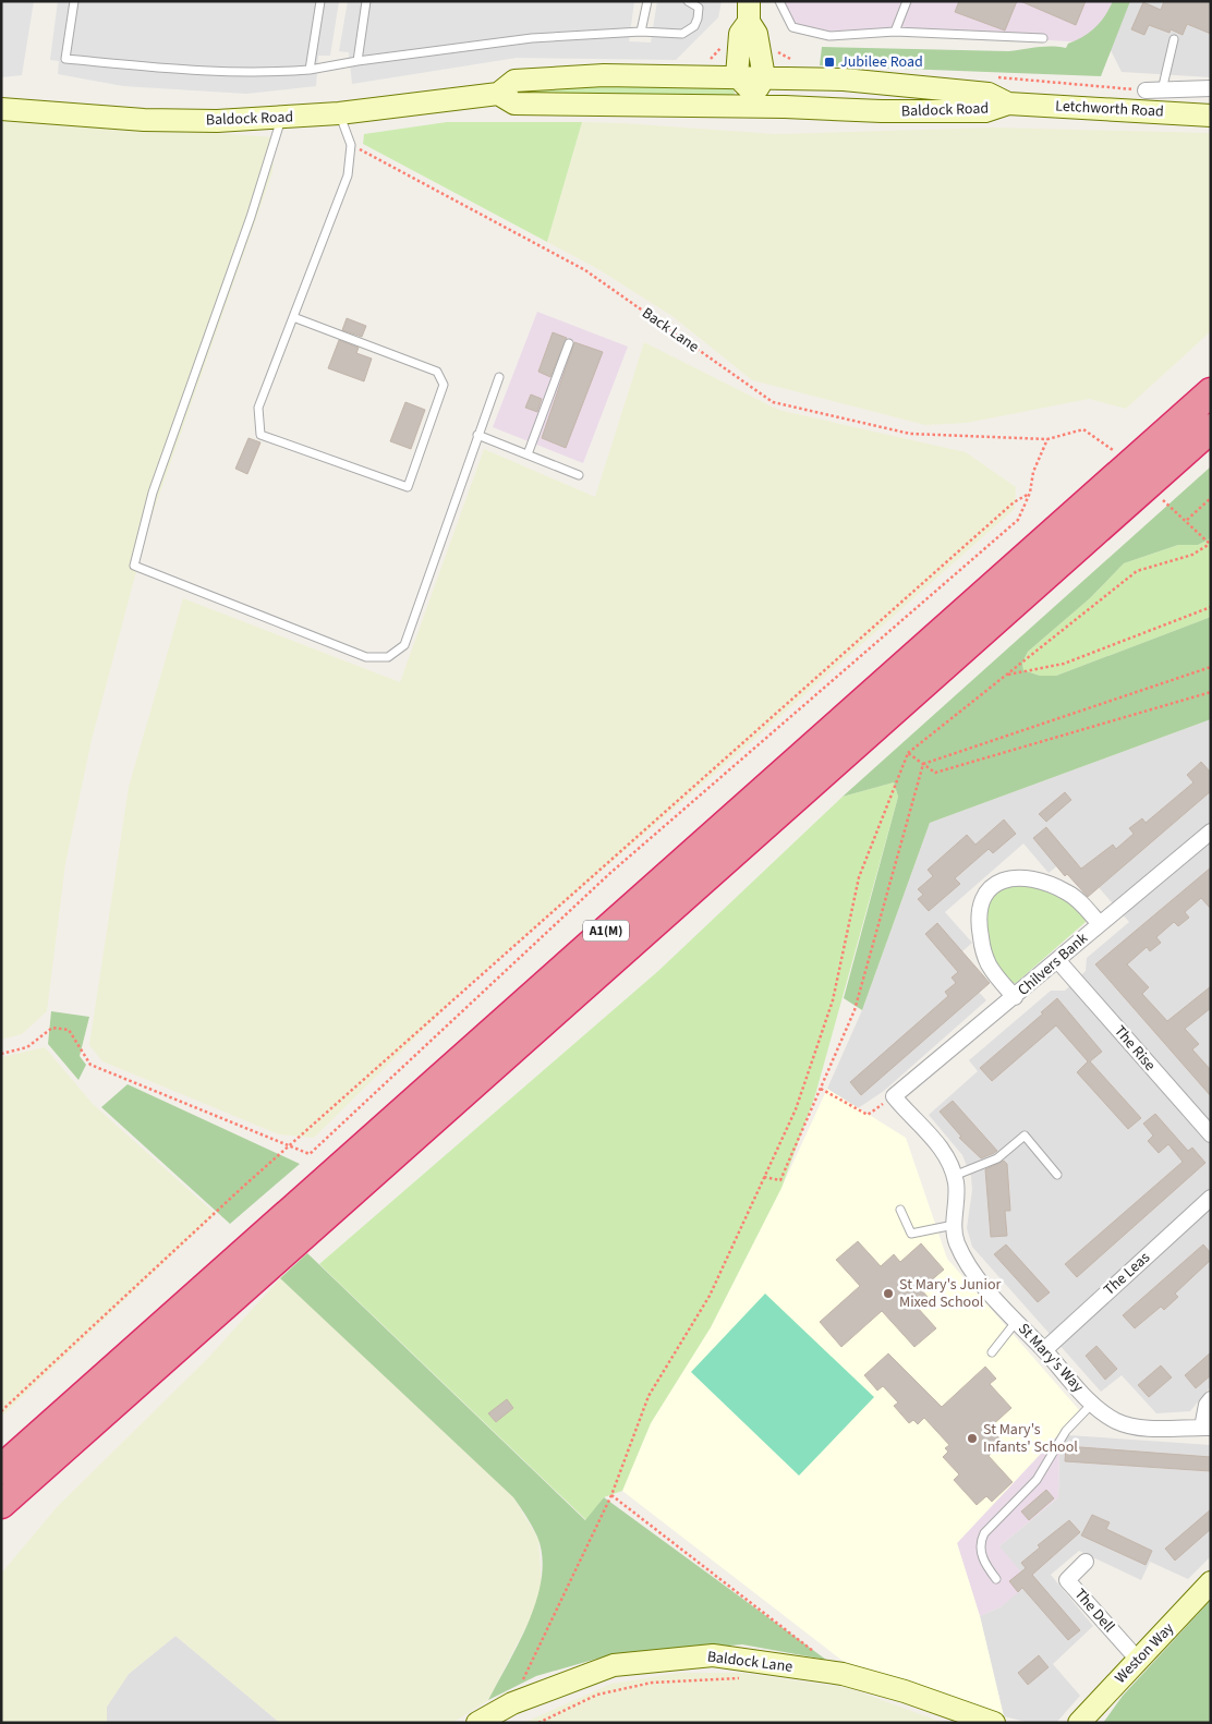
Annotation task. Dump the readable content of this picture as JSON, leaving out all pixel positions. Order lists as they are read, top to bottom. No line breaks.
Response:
{"streets":{"highway":["A1(M)"],"main road":["Letchworth Road","Baldock Road","Weston Way","Baldock Lane"],"street":["Chilvers Bank","The Rise","The Leas","St Mary's Way","The Dell"],"path":["Back Lane"]},"crossings":[["Letchworth Road","Baldock Road"],["Chilvers Bank","The Rise"],["Chilvers Bank","St Mary's Way"],["The Leas","St Mary's Way"],["The Dell","Weston Way"]],"places":{"transit":["Jubilee Road"],"other":["St Mary's Junior Mixed School","St Mary's Infants' School"]}}
